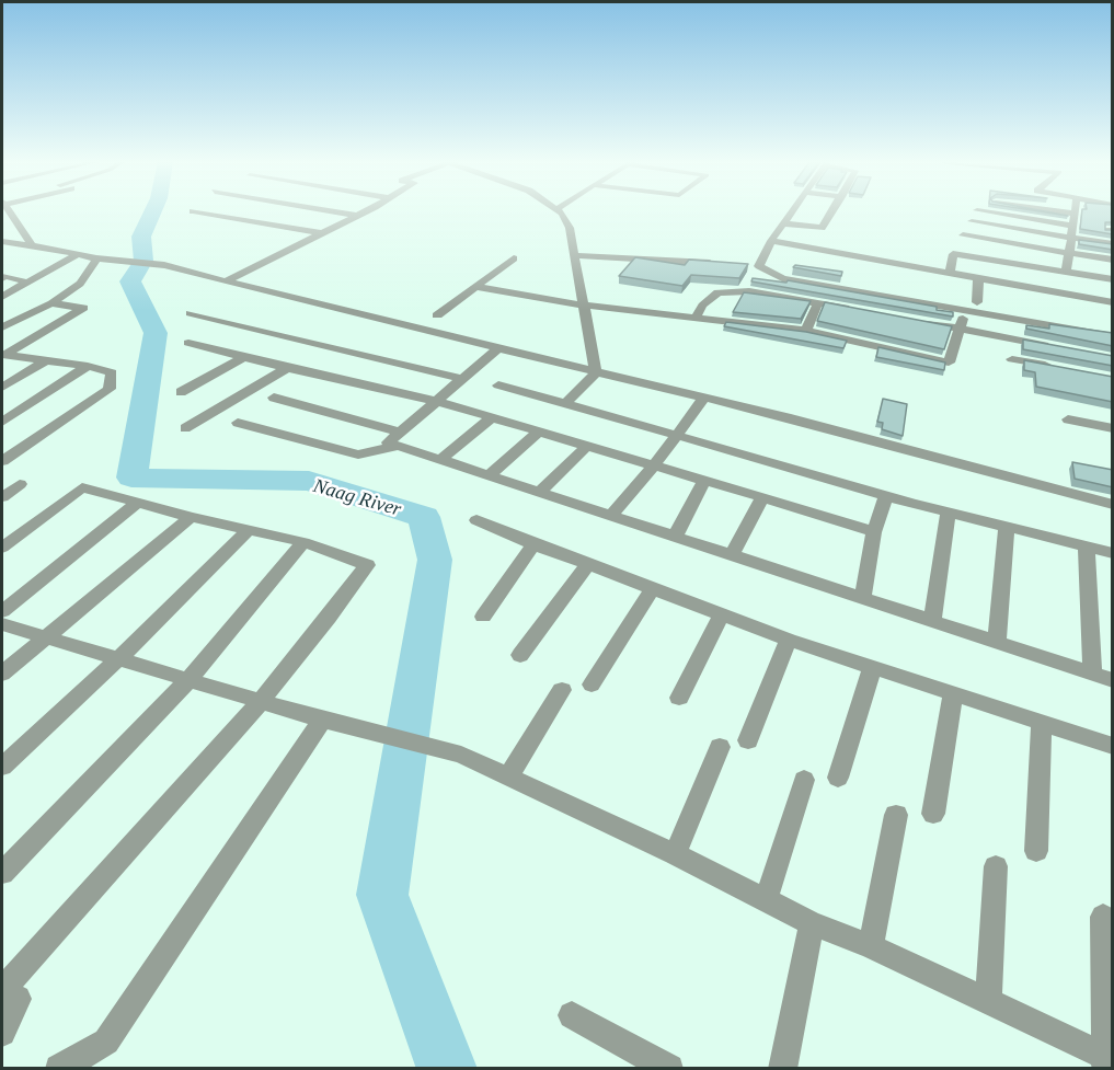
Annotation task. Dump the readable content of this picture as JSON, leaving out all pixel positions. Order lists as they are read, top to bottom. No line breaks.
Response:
{"water":["Naag River"]}
